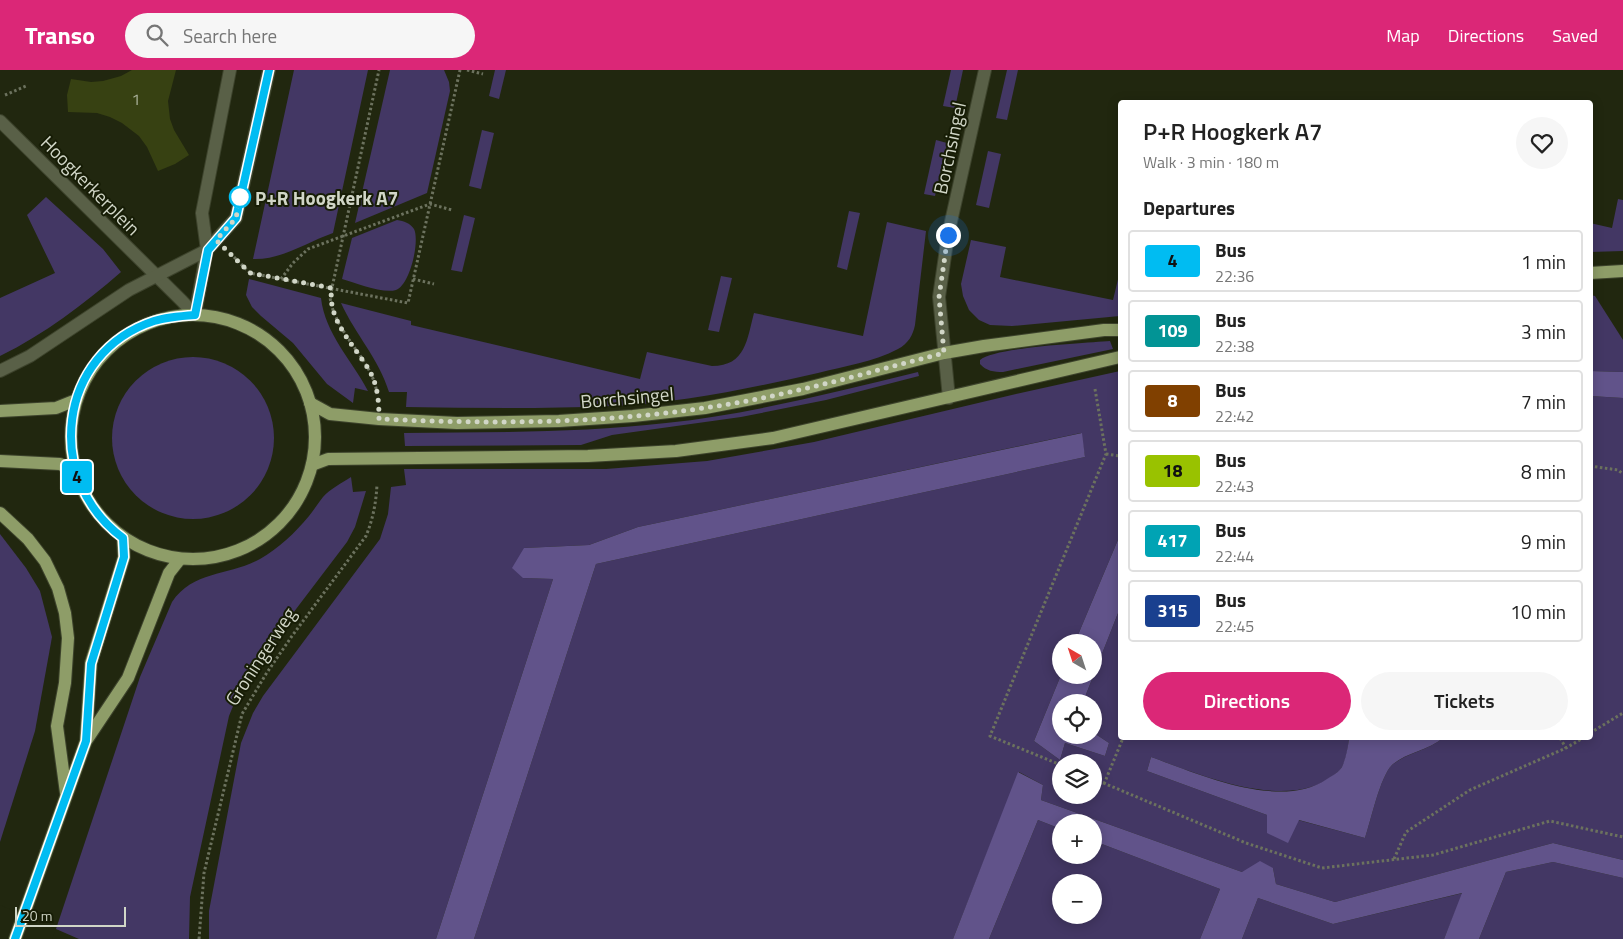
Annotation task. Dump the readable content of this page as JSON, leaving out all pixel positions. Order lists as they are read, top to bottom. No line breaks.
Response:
{"streets":{"main road":["Borchsingel"],"lane":["Hoogkerkerplein"],"path":["Groningerweg"]},"places":["P+R Hoogkerk A7"],"lines":["bus line 4"],"house_numbers":["1"],"scale_bar":"20 m","north":"top left","page":{"header":"Transo","search":"Search here","nav":["Map","Directions","Saved"],"on_map":"4","heading":[["P+R Hoogkerk A7","Walk · 3 min · 180 m"],"Departures"],"list":[{"mark":"4","name":"Bus","note":"22:36","value":"1 min"},{"mark":"109","name":"Bus","note":"22:38","value":"3 min"},{"mark":"8","name":"Bus","note":"22:42","value":"7 min"},{"mark":"18","name":"Bus","note":"22:43","value":"8 min"},{"mark":"417","name":"Bus","note":"22:44","value":"9 min"},{"mark":"315","name":"Bus","note":"22:45","value":"10 min"}],"map_buttons":["+","−"],"buttons":["Directions","Tickets"],"scale":"20 m"}}
